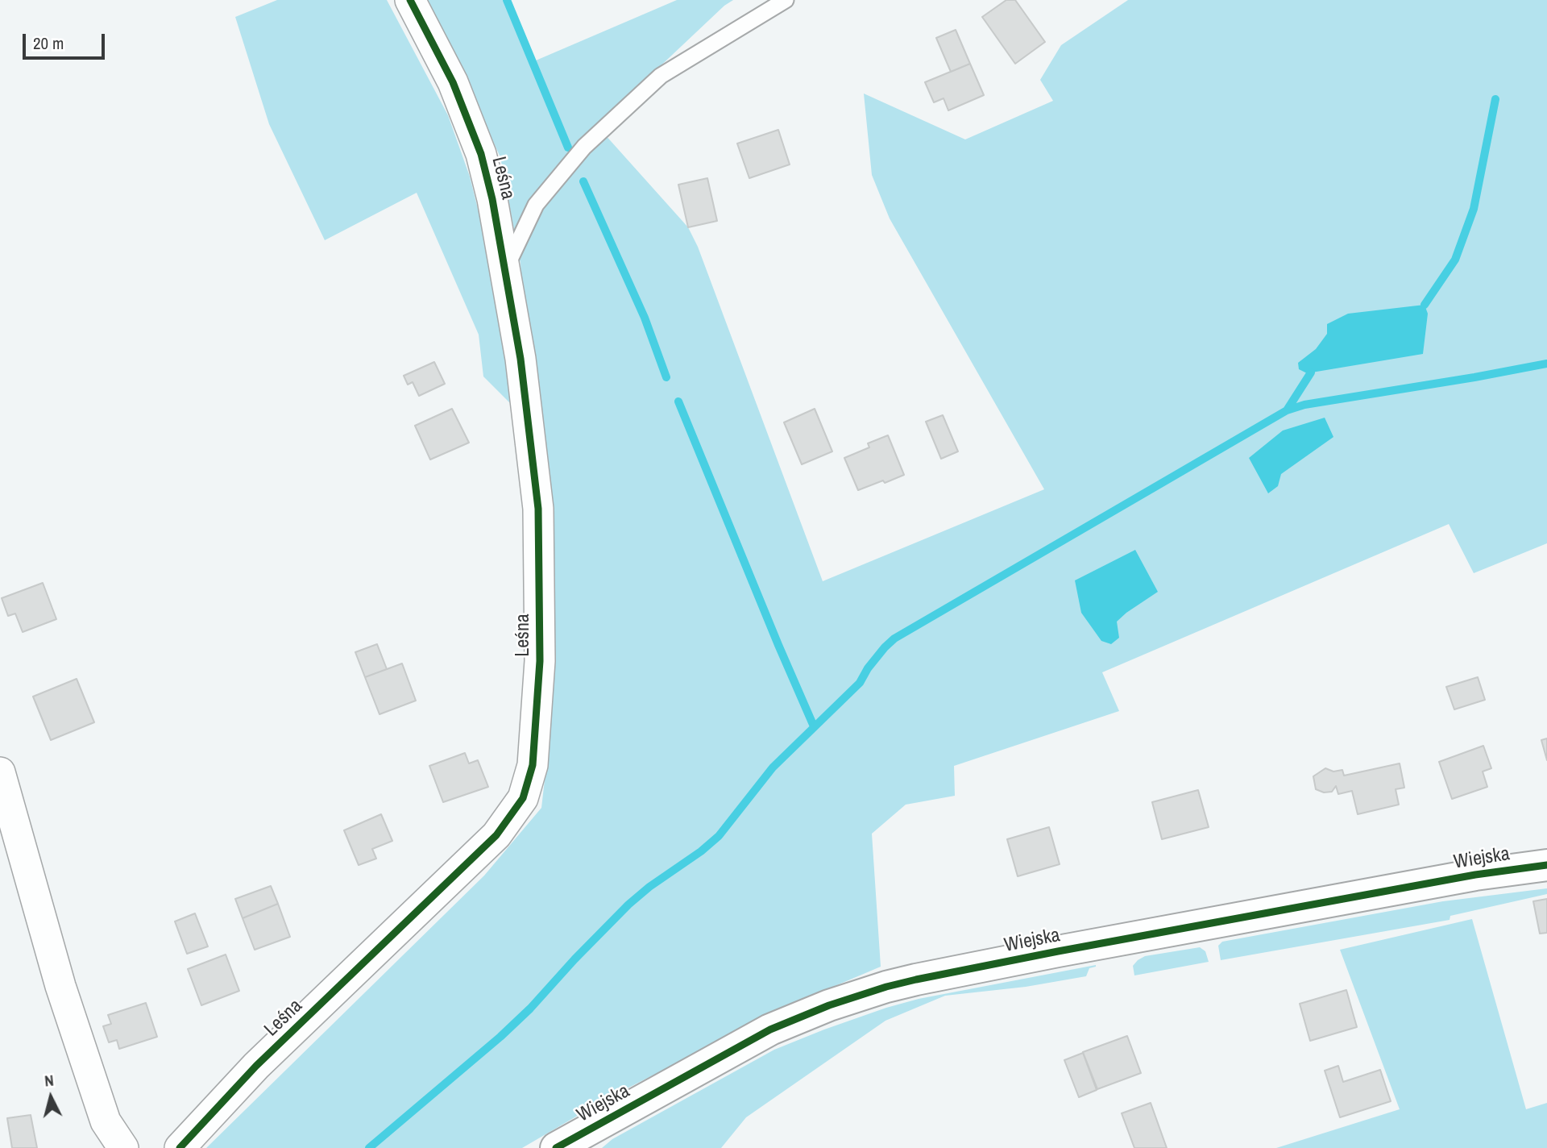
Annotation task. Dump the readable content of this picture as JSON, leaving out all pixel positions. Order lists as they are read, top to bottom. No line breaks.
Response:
{"streets":{"street":["Leśna","Wiejska"]},"scale_bar":"20 m","north":"top"}
